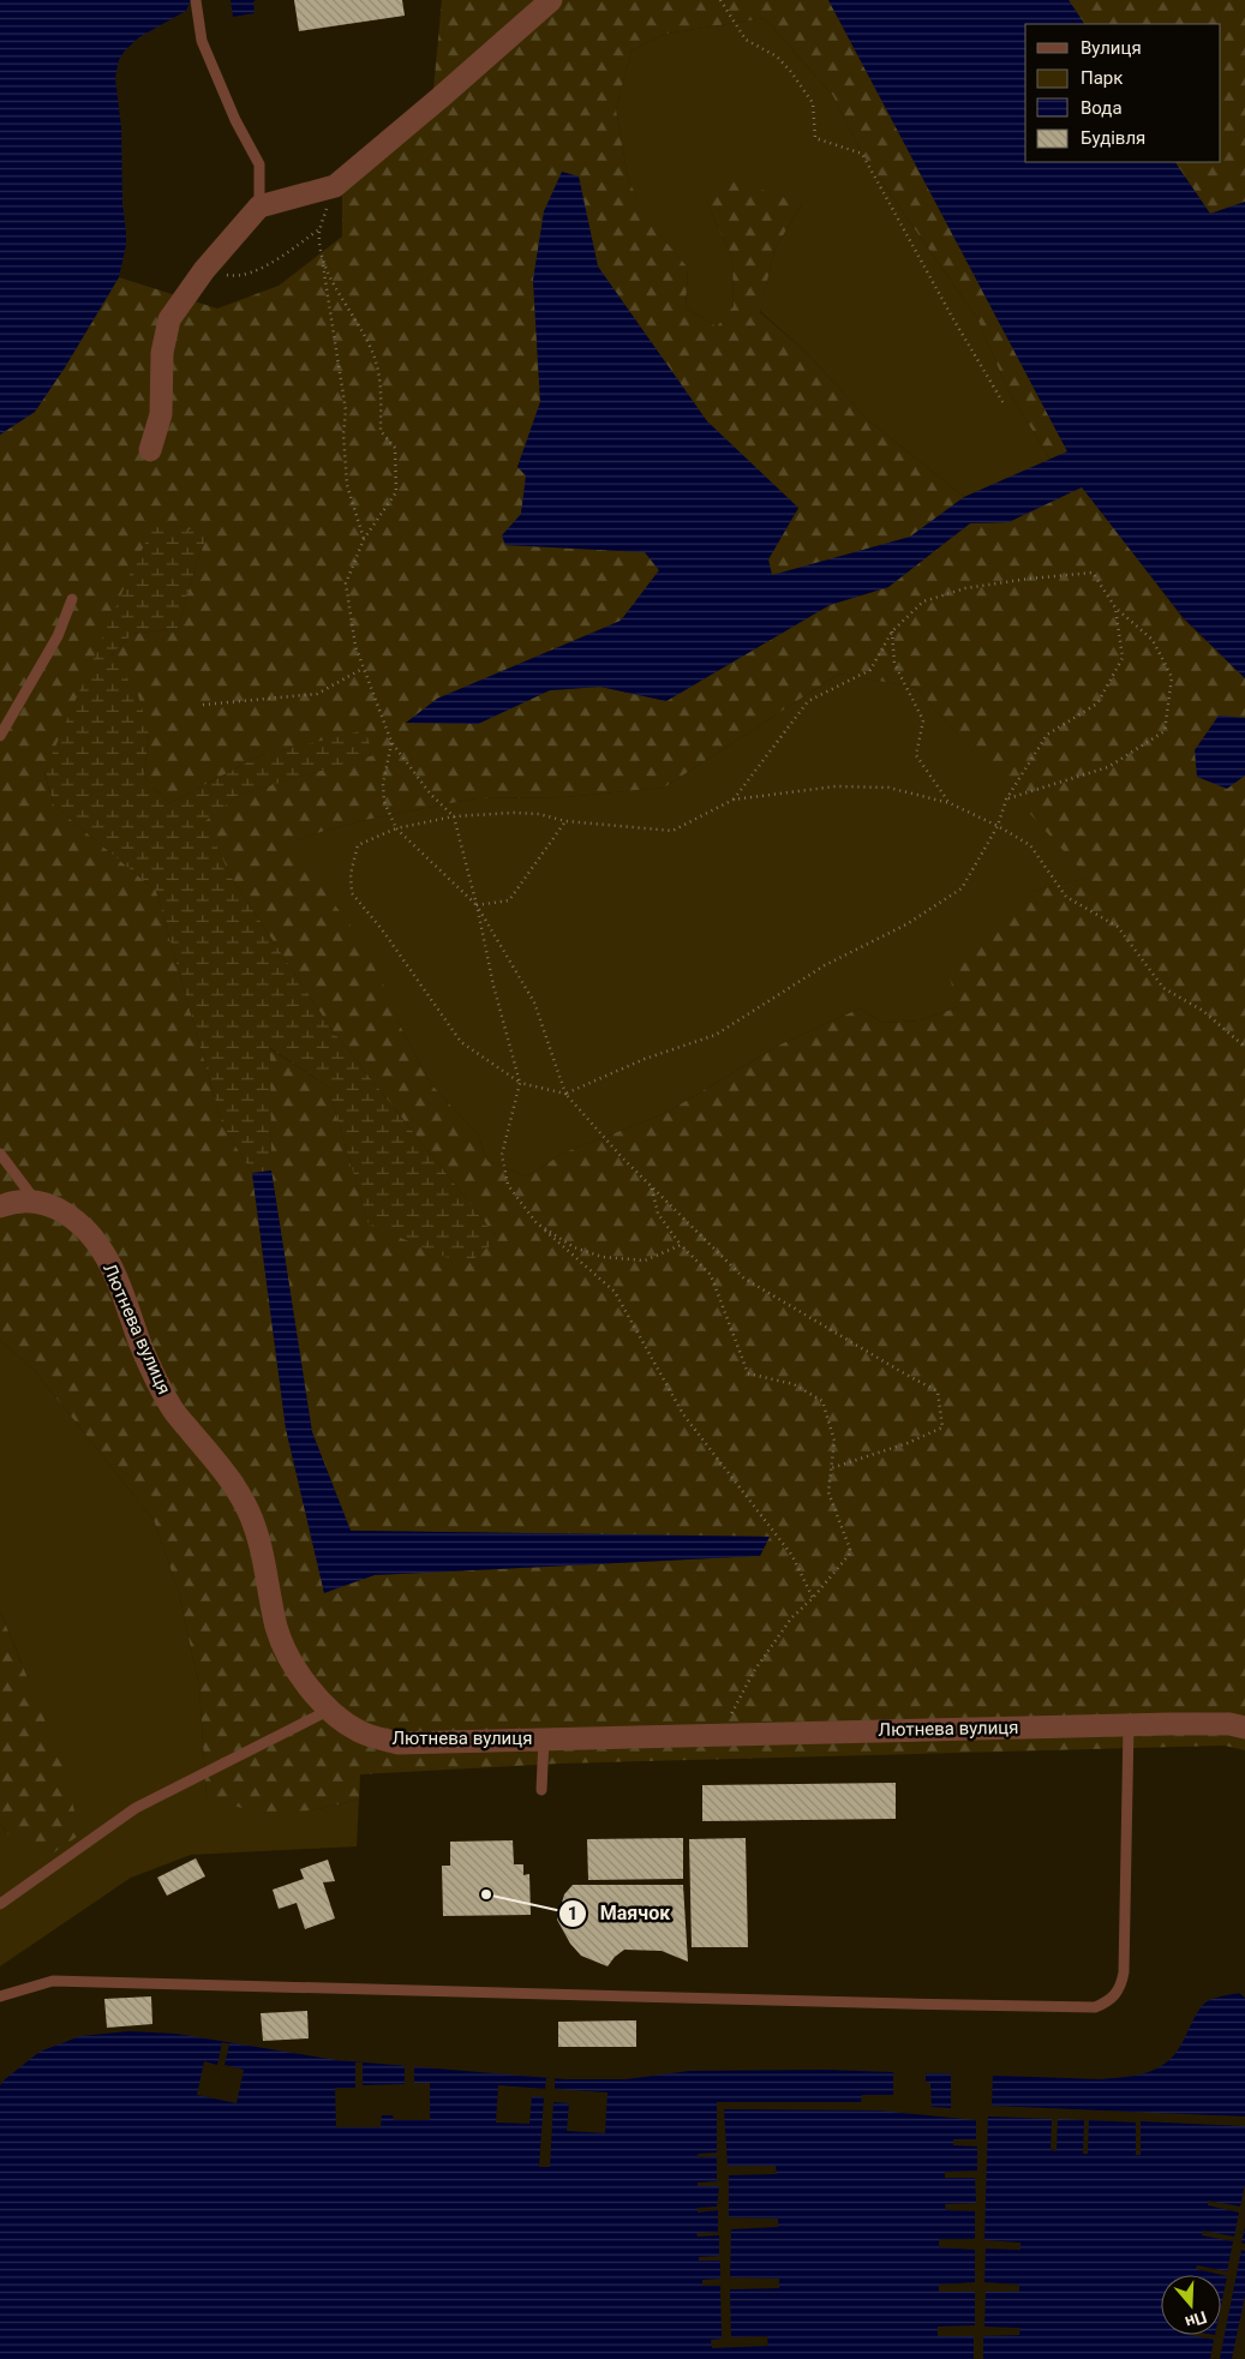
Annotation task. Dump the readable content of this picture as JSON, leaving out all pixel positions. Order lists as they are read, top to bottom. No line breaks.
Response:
{"streets":{"street":["Лютнева вулиця"]},"places":["Маячок"],"legend":["Вулиця","Парк","Вода","Будівля"],"north":"bottom"}
